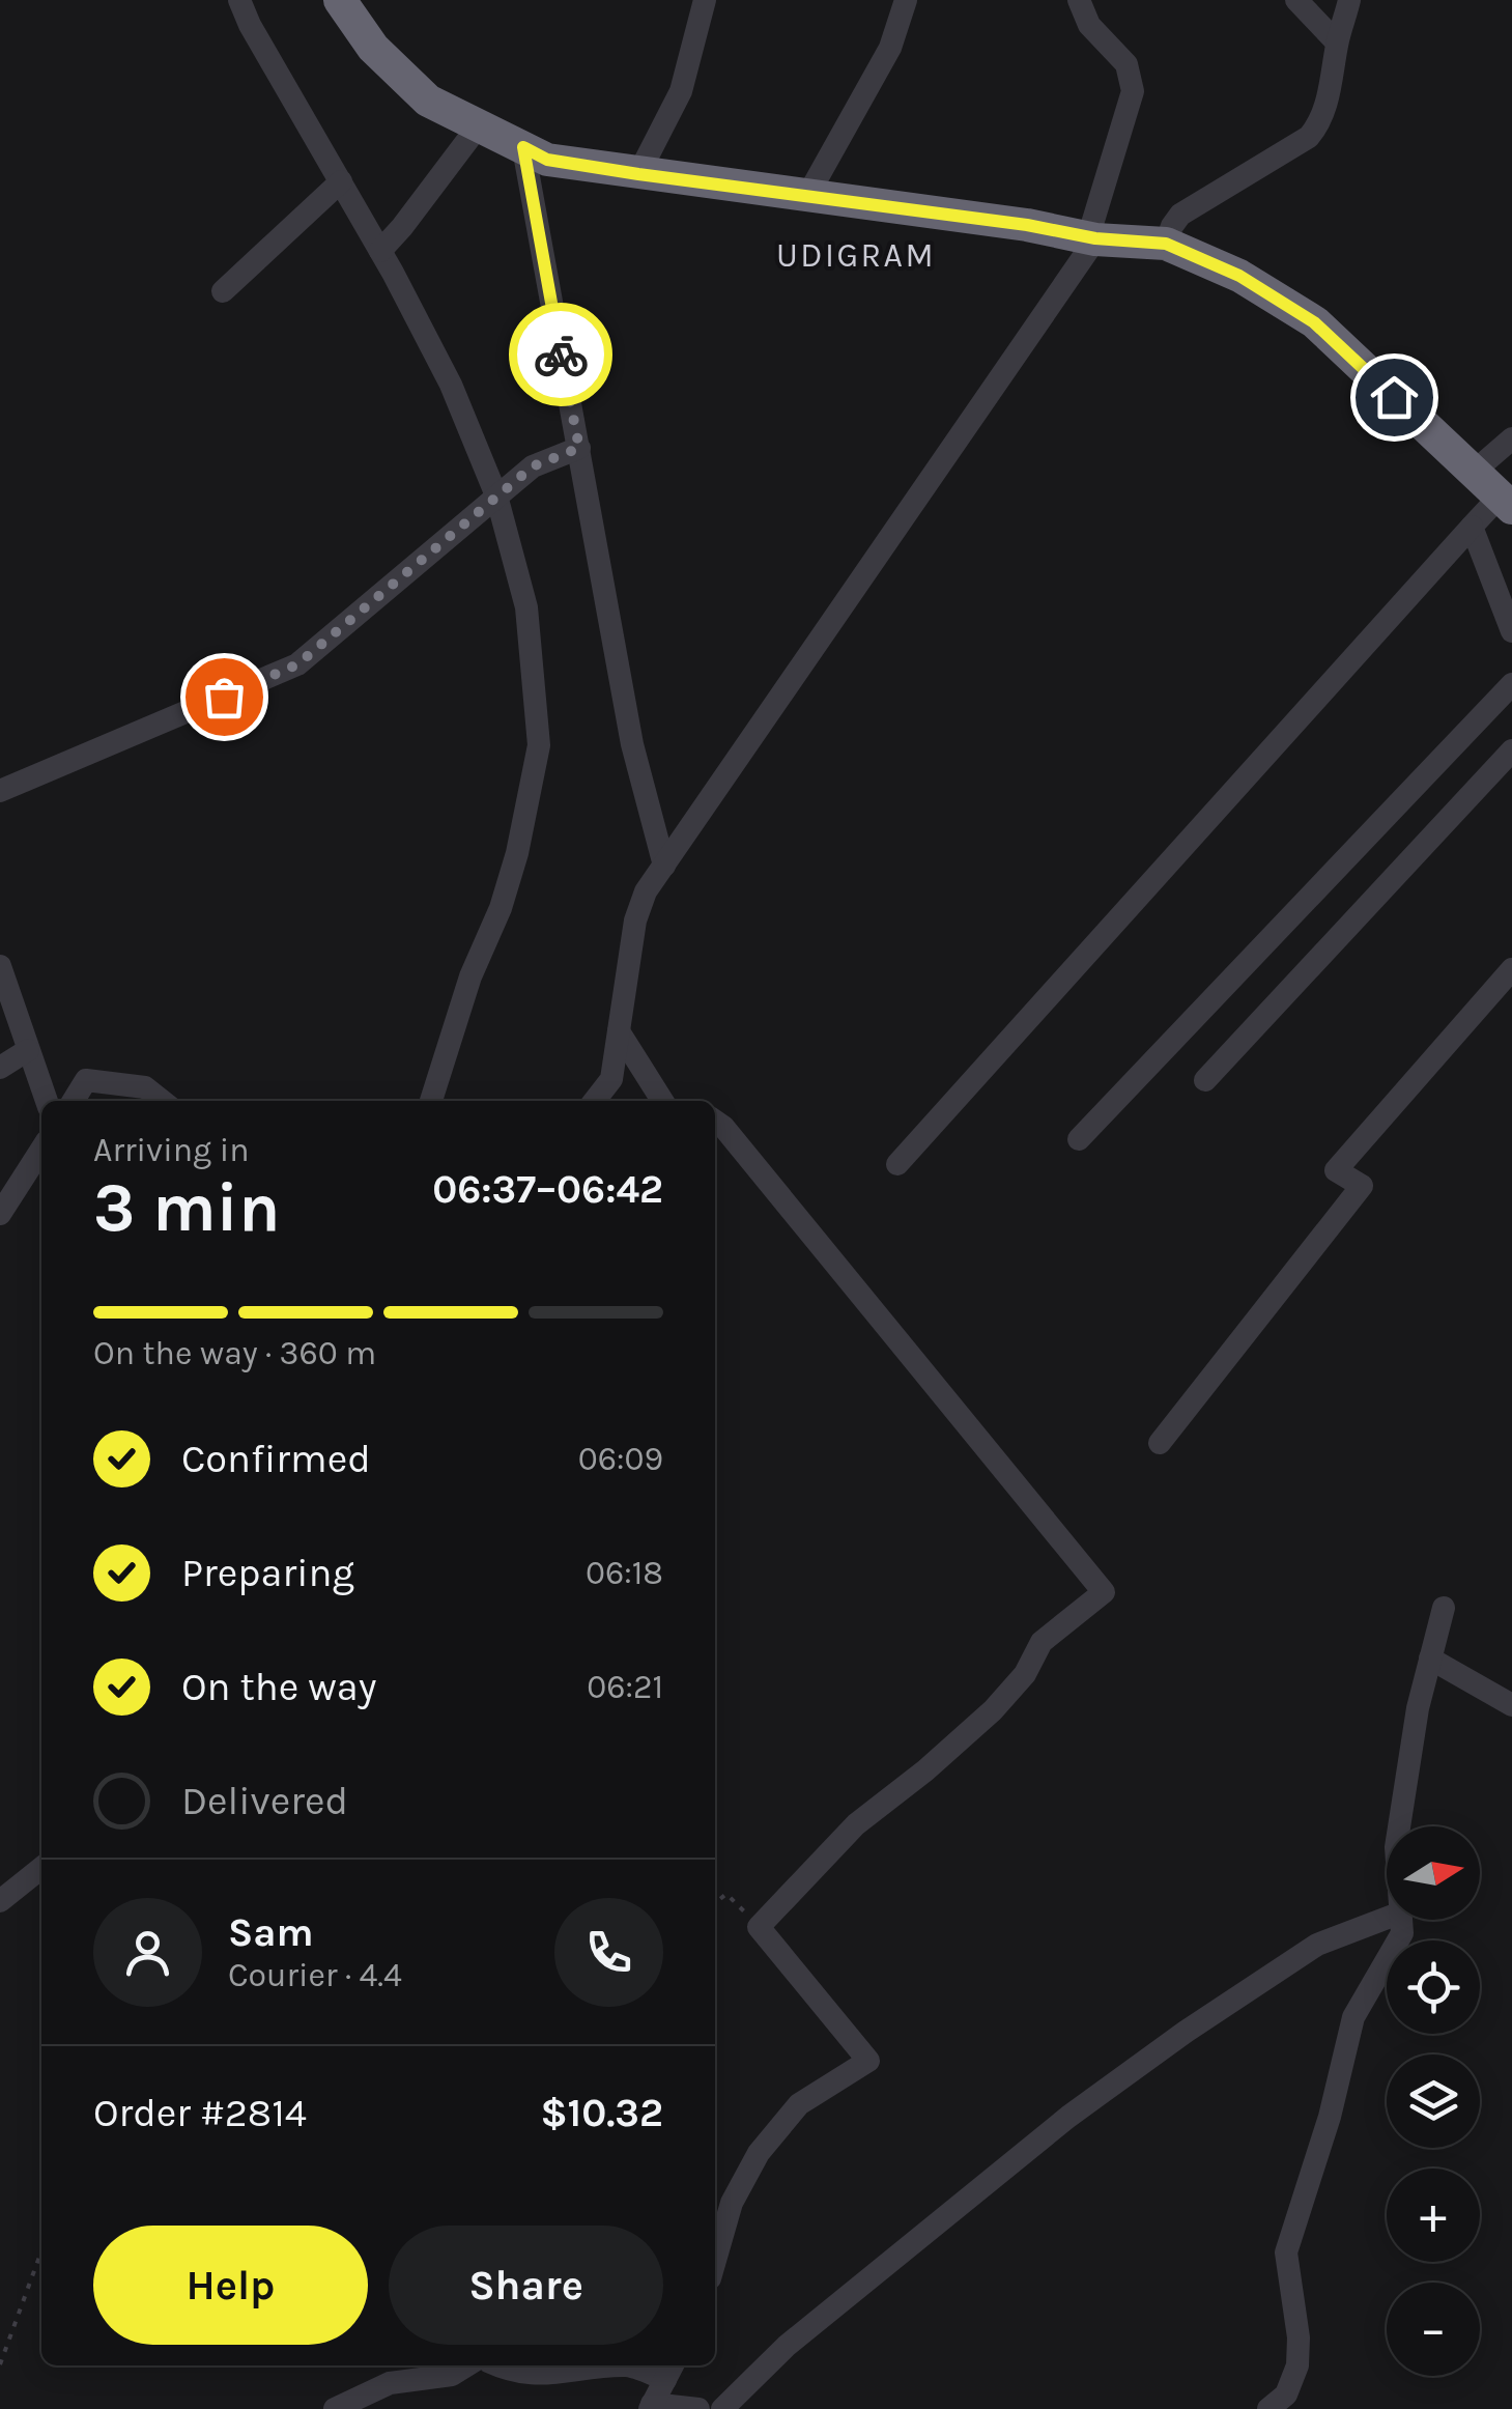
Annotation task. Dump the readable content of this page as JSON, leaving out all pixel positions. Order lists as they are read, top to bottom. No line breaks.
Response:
{"districts":["UDIGRAM"],"north":"right","page":{"heading":["3 min","Arriving in","06:37–06:42"],"panel":["Sam","Courier · 4.4","Order #2814","$10.32"],"bar":"On the way · 360 m","list":[["Confirmed","06:09"],["Preparing","06:18"],["On the way","06:21"],"Delivered"],"map_buttons":["+","−"],"buttons":["Help","Share"]}}
